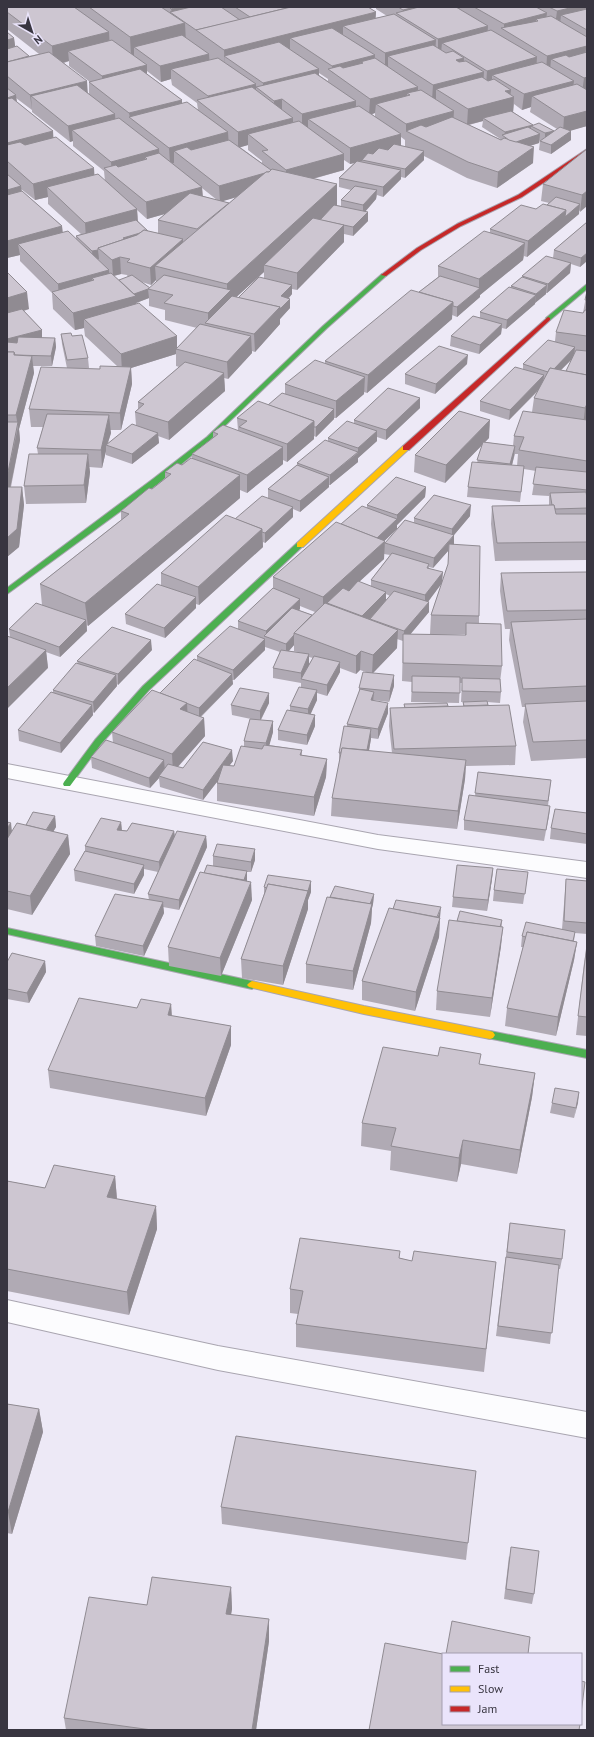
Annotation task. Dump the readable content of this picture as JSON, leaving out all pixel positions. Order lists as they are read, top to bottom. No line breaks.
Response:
{"legend":["Fast","Slow","Jam"],"north":"bottom right"}
